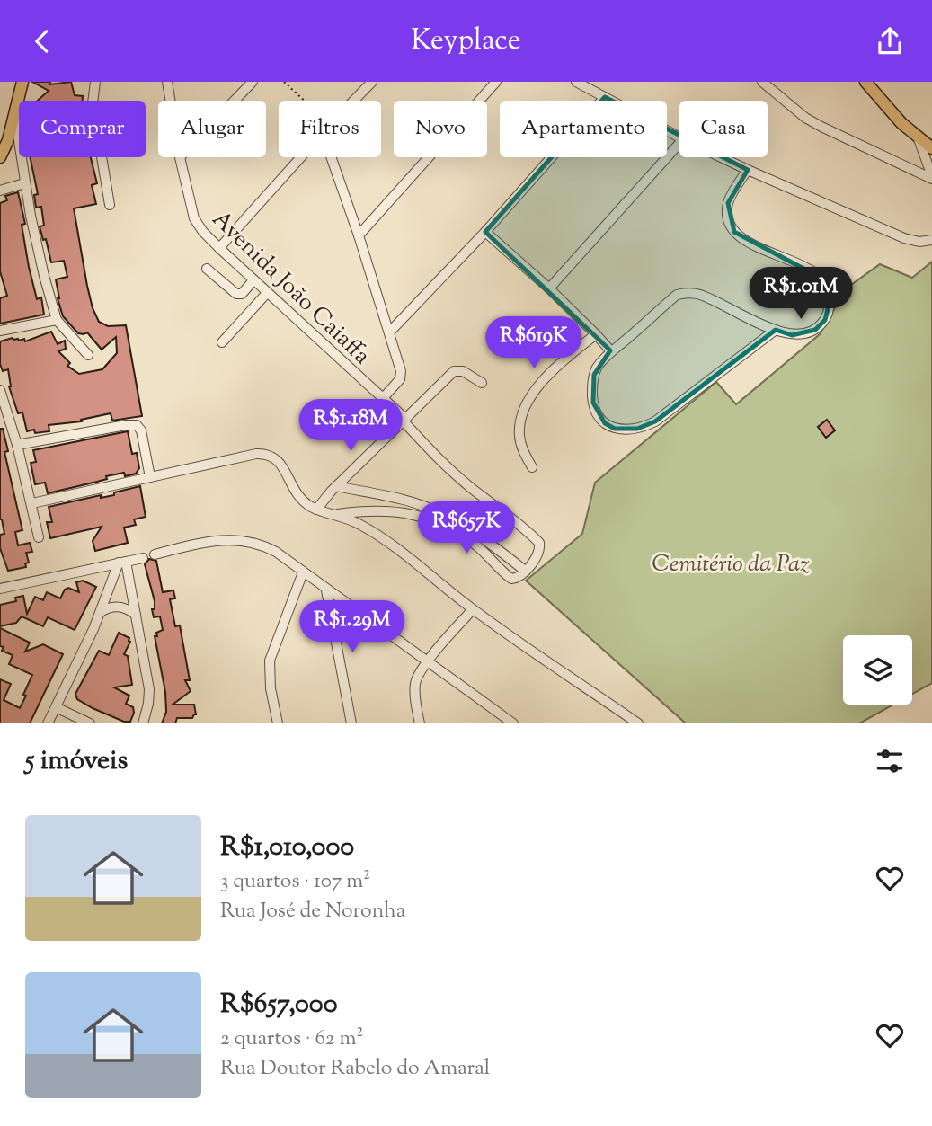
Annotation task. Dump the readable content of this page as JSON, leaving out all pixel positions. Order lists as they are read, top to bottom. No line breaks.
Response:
{"streets":{"street":["Avenida João Caiaffa"]},"parks":["Cemitério da Paz"],"page":{"header":"Keyplace","chip":["Comprar","Alugar","Filtros","Novo","Apartamento","Casa"],"price":["R$1.01M","R$619K","R$1.18M","R$657K","R$1.29M"],"heading":"5 imóveis","list":[{"name":"R$1,010,000","note":"3 quartos · 107 m² · Rua José de Noronha"},{"name":"R$657,000","note":"2 quartos · 62 m² · Rua Doutor Rabelo do Amaral"}]}}
